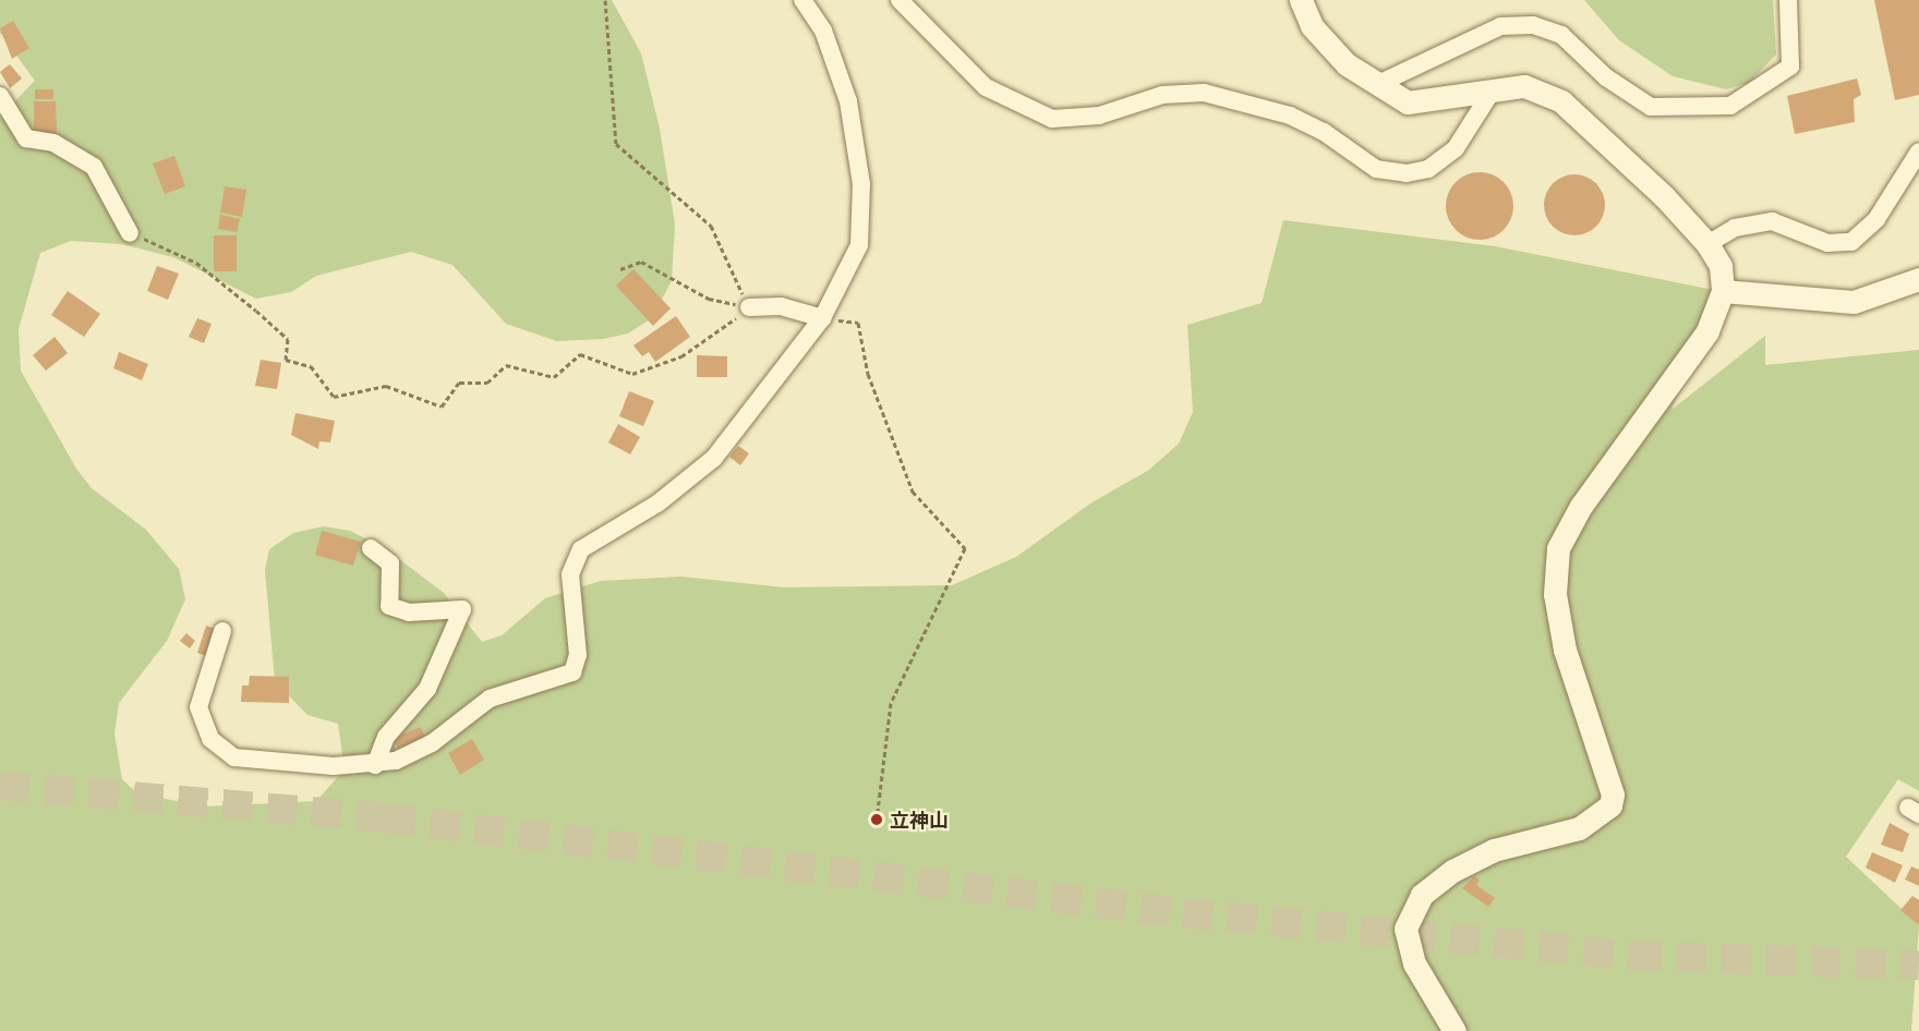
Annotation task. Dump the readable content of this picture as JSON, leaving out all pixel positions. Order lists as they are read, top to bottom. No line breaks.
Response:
{"places":["立神山"]}
